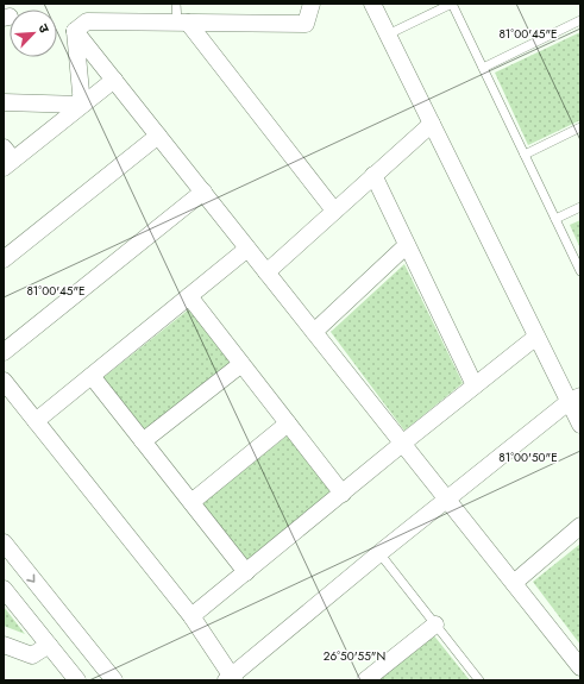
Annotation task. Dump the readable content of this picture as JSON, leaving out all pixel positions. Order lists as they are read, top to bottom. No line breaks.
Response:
{"north":"top right","coordinates":["81°00'45\"E","81°00'50\"E","26°50'55\"N"]}
